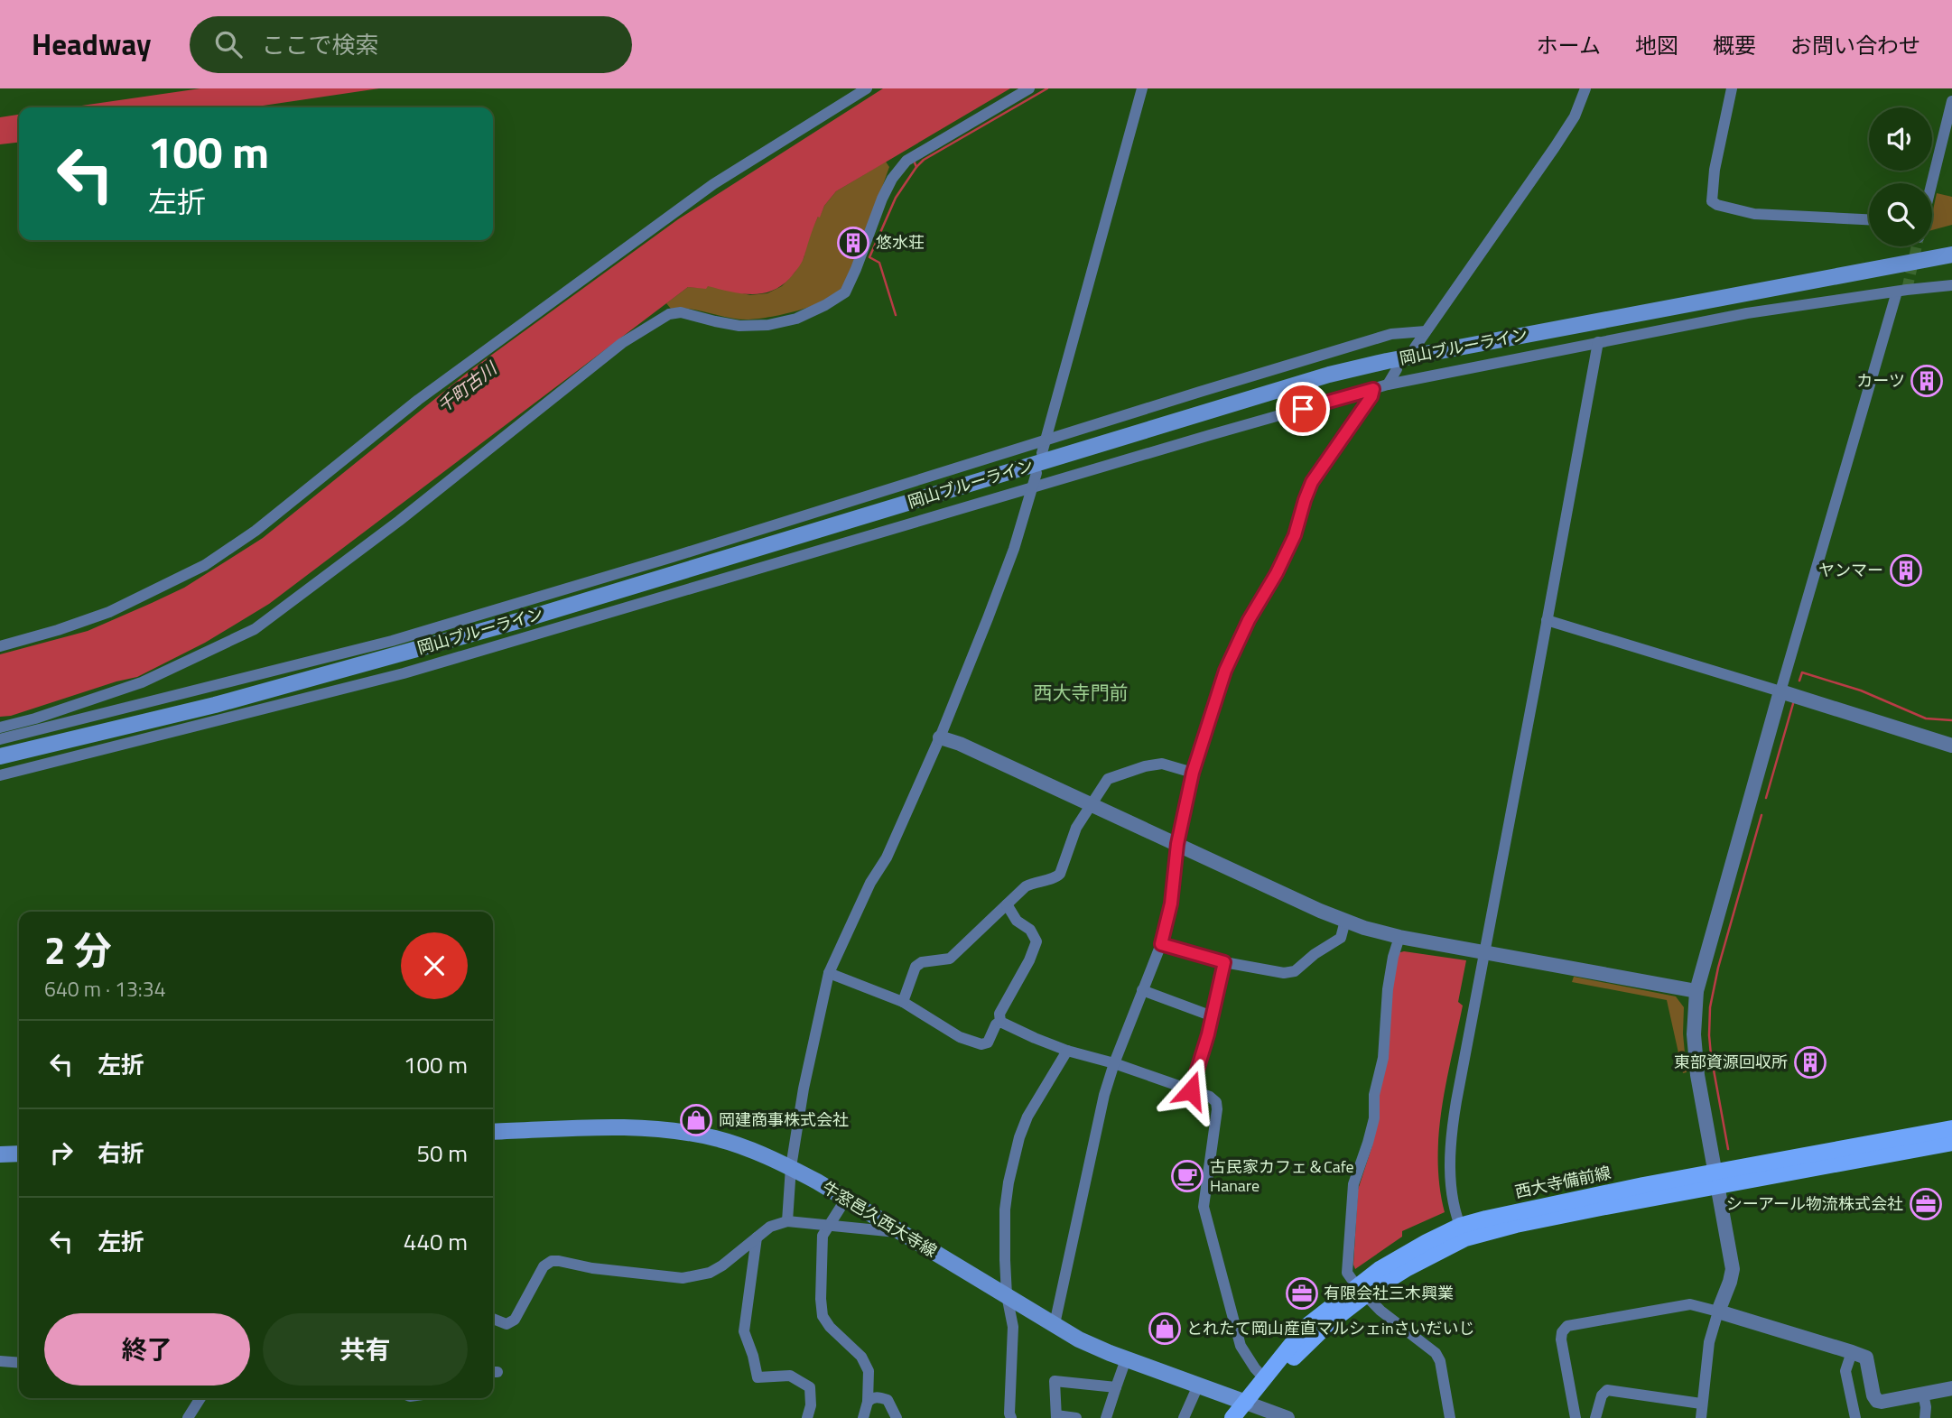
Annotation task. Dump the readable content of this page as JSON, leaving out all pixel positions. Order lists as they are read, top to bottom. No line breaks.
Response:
{"streets":{"main road":["岡山ブルーライン","西大寺備前線","牛窓邑久西大寺線"]},"crossings":[["西大寺備前線","牛窓邑久西大寺線"]],"districts":["西大寺門前"],"water":["千町古川"],"places":{"building":["悠水荘","カーツ","ヤンマー","東部資源回収所"],"shop":["岡建商事株式会社","とれたて岡山産直マルシェinさいだいじ"],"cafe":["古民家カフェ＆Cafe Hanare"],"office":["シーアール物流株式会社","有限会社三木興業"]},"page":{"header":"Headway","search":"ここで検索","nav":["ホーム","地図","概要","お問い合わせ"],"turn":["100 m","左折"],"heading":["2 分","640 m · 13:34"],"list":[{"name":"左折","value":"100 m"},{"name":"右折","value":"50 m"},{"name":"左折","value":"440 m"}],"buttons":["終了","共有"]}}
